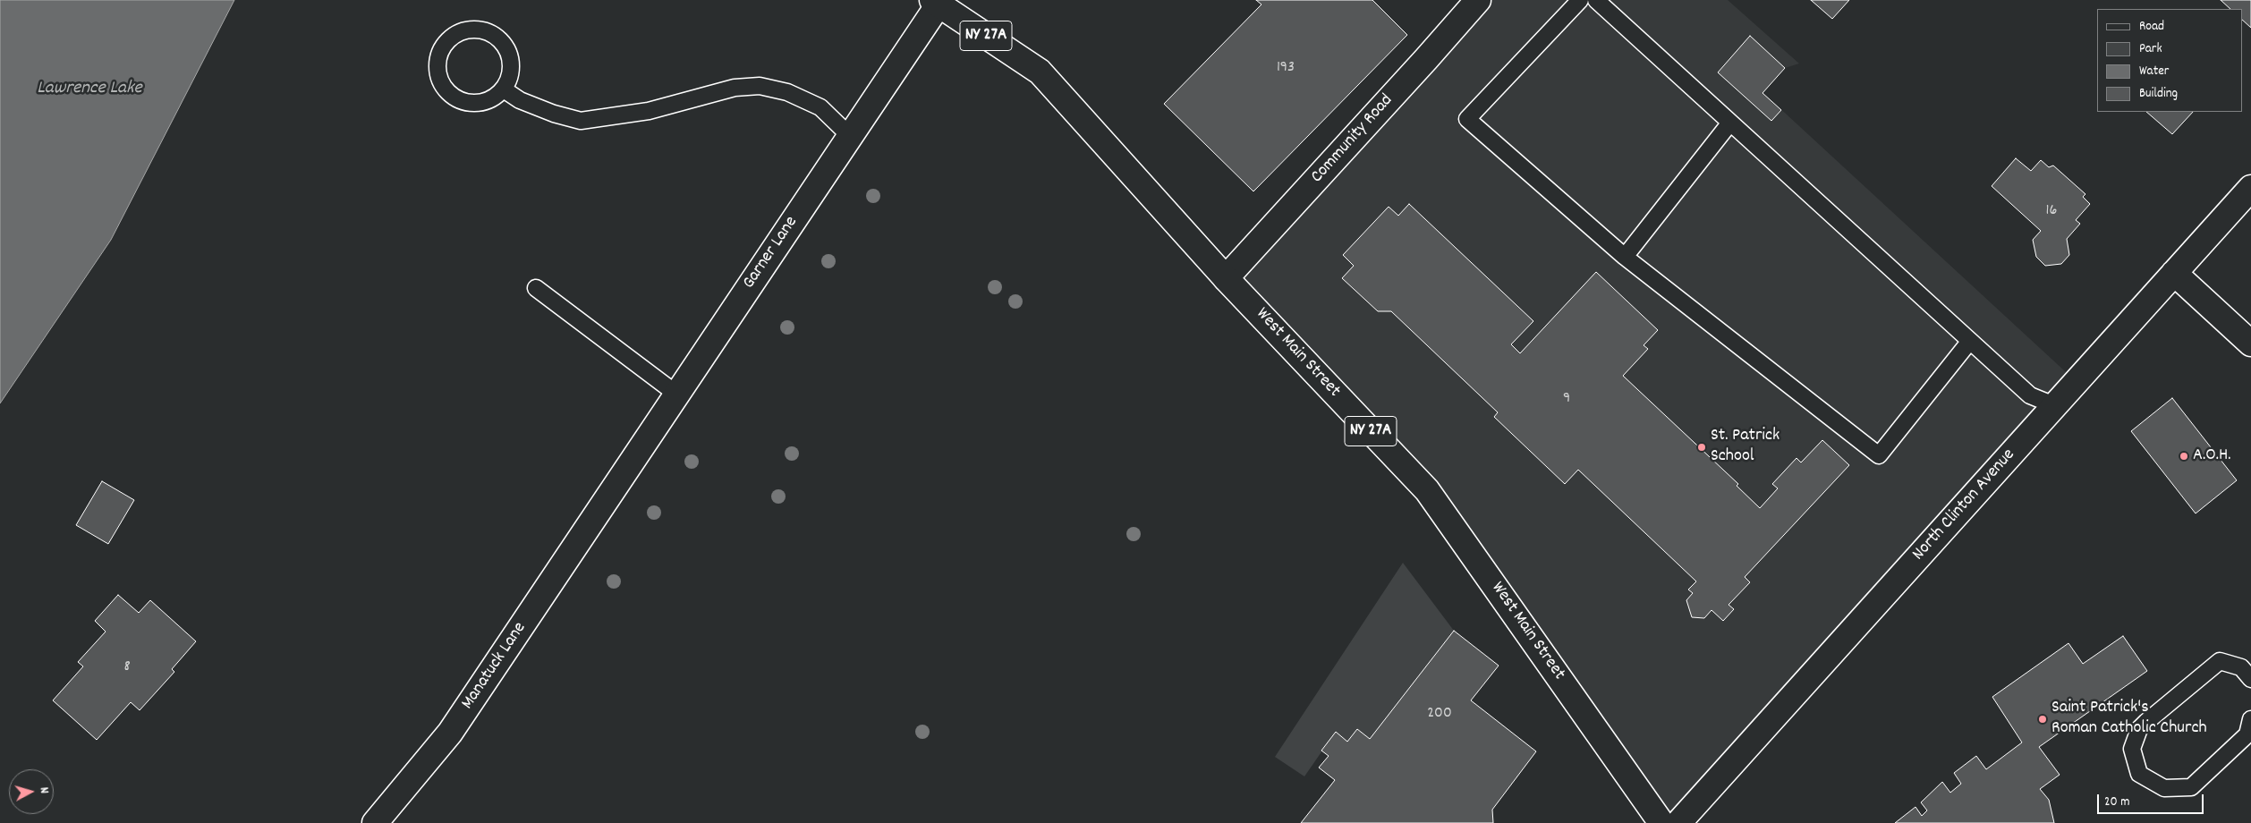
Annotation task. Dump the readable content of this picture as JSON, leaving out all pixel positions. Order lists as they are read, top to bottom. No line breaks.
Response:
{"streets":{"main road":["NY 27A","Community Road","Garner Lane","West Main Street","North Clinton Avenue","Manatuck Lane"]},"crossings":[["Community Road","West Main Street"],["Garner Lane","West Main Street"],["Garner Lane","Manatuck Lane"]],"water":["Lawrence Lake"],"places":["St. Patrick School","A.O.H.","Saint Patrick's Roman Catholic Church"],"house_numbers":["193","16","9","8","200"],"legend":["Road","Park","Water","Building"],"scale_bar":"20 m","north":"right"}
